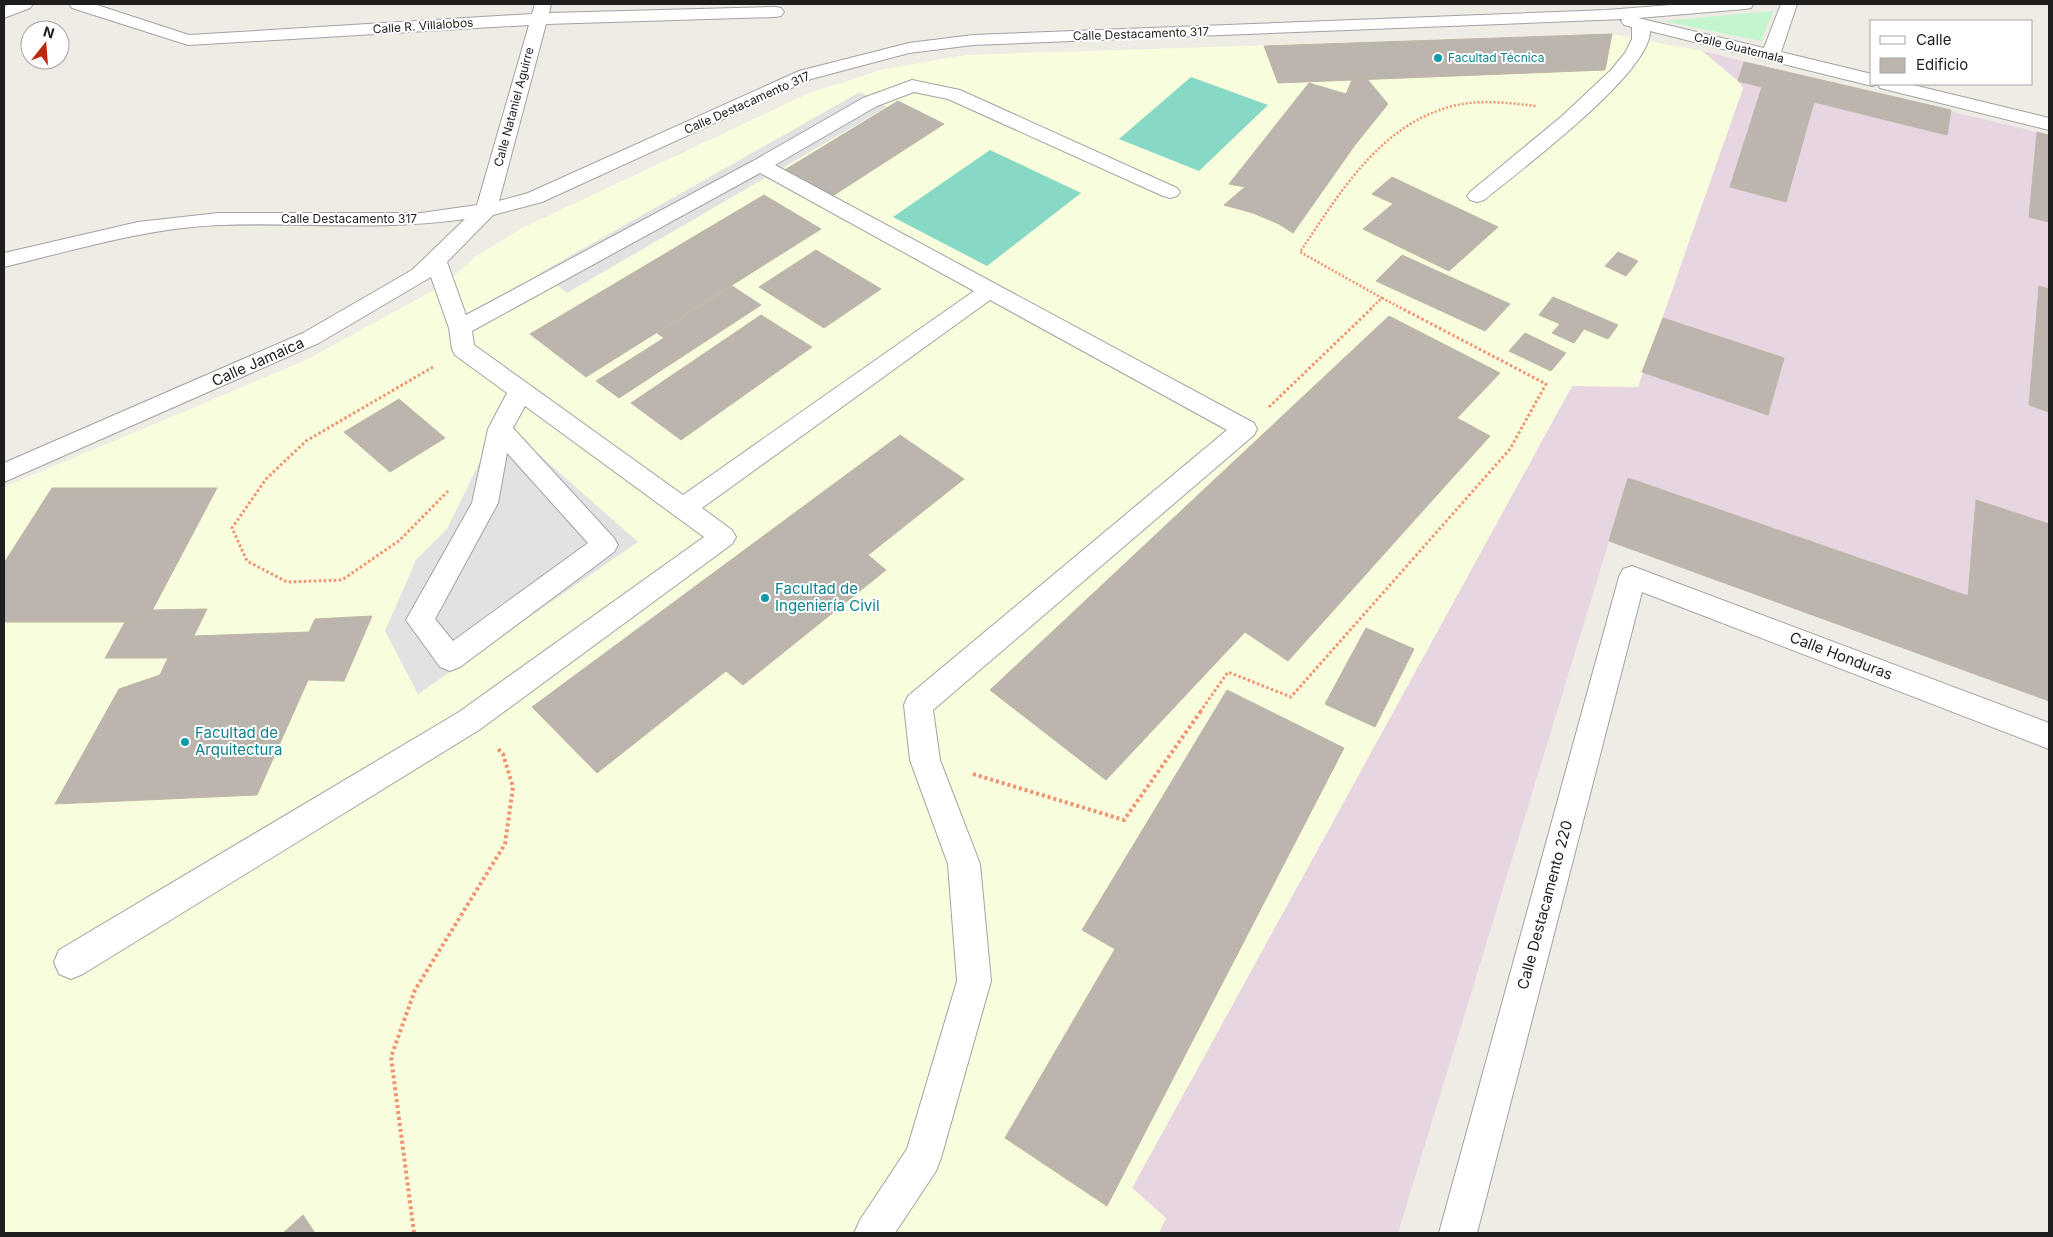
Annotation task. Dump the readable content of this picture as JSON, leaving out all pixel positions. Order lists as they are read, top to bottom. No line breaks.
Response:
{"streets":{"street":["Calle R. Villalobos","Calle Destacamento 317","Calle Guatemala","Calle Nataniel Aguirre","Calle Jamaica","Calle Honduras","Calle Destacamento 220"]},"crossings":[["Calle R. Villalobos","Calle Nataniel Aguirre"],["Calle Destacamento 317","Calle Guatemala"],["Calle Destacamento 317","Calle Nataniel Aguirre"],["Calle Destacamento 317","Calle Jamaica"],["Calle Nataniel Aguirre","Calle Jamaica"],["Calle Honduras","Calle Destacamento 220"]],"places":["Facultad Técnica","Facultad de Ingeniería Civil","Facultad de Arquitectura"],"legend":["Calle","Edificio"],"north":"top"}
